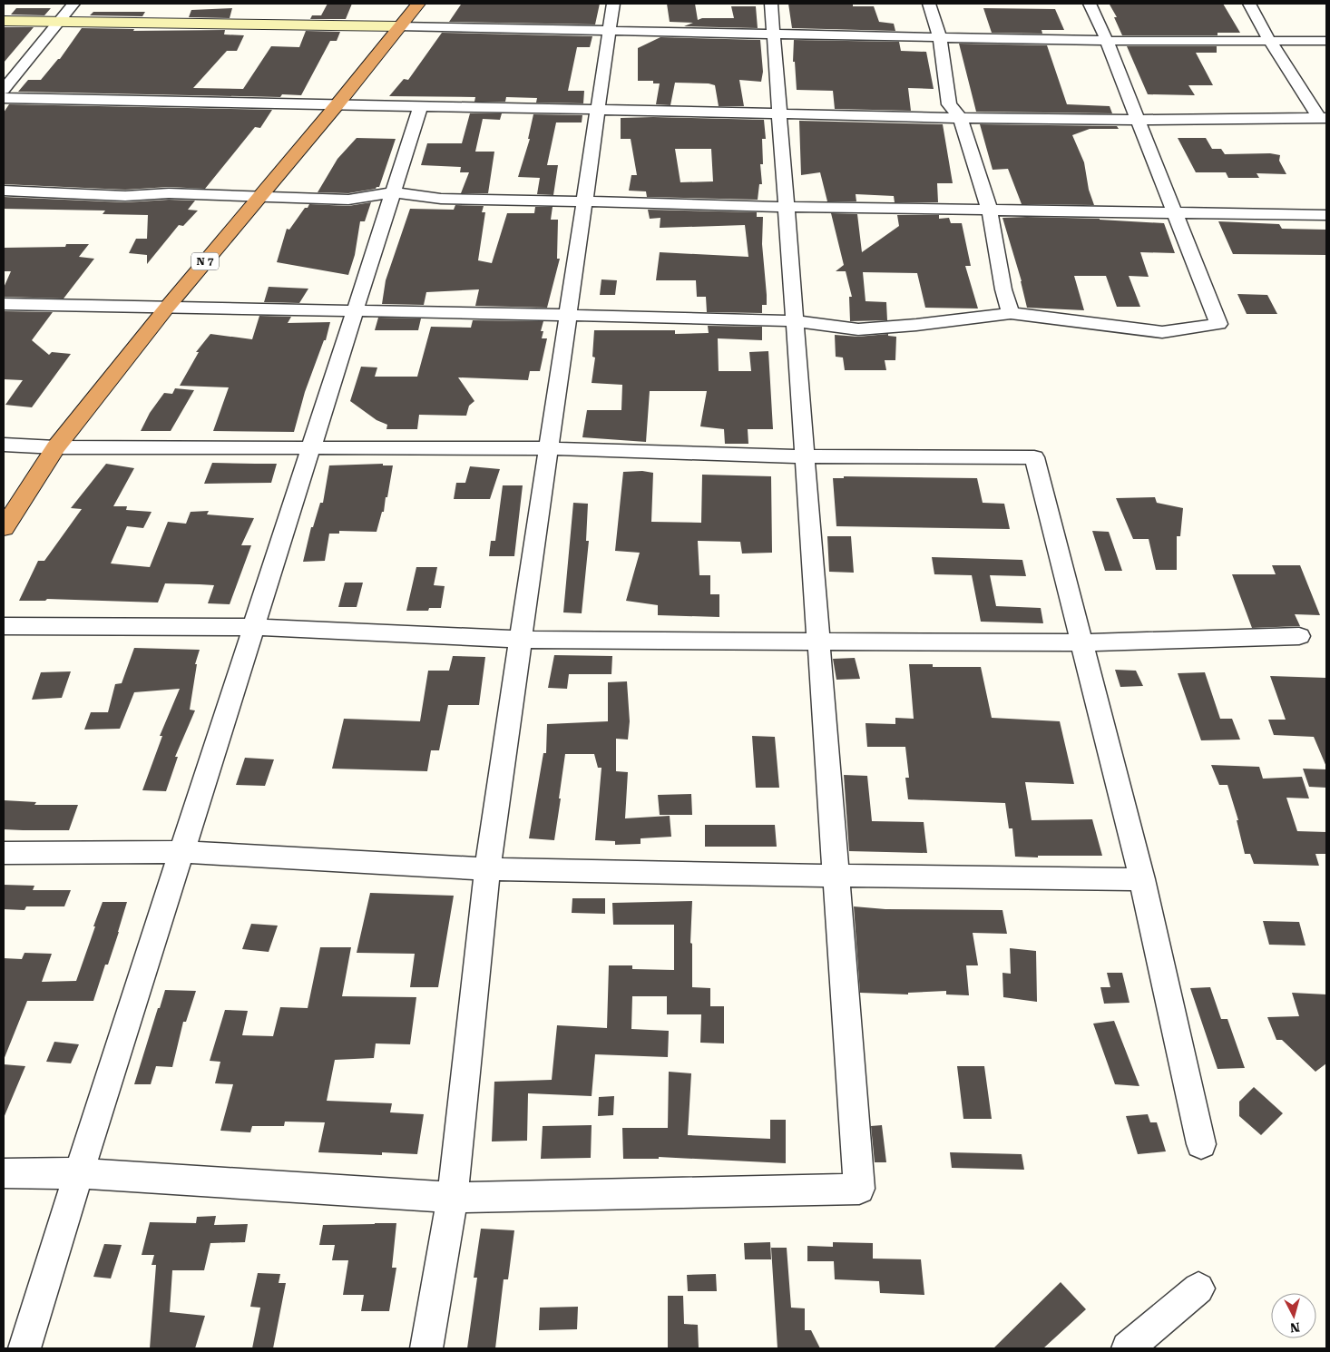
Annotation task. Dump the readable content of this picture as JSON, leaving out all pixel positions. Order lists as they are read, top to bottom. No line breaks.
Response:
{"streets":{"highway":["N 7"]},"north":"bottom"}
